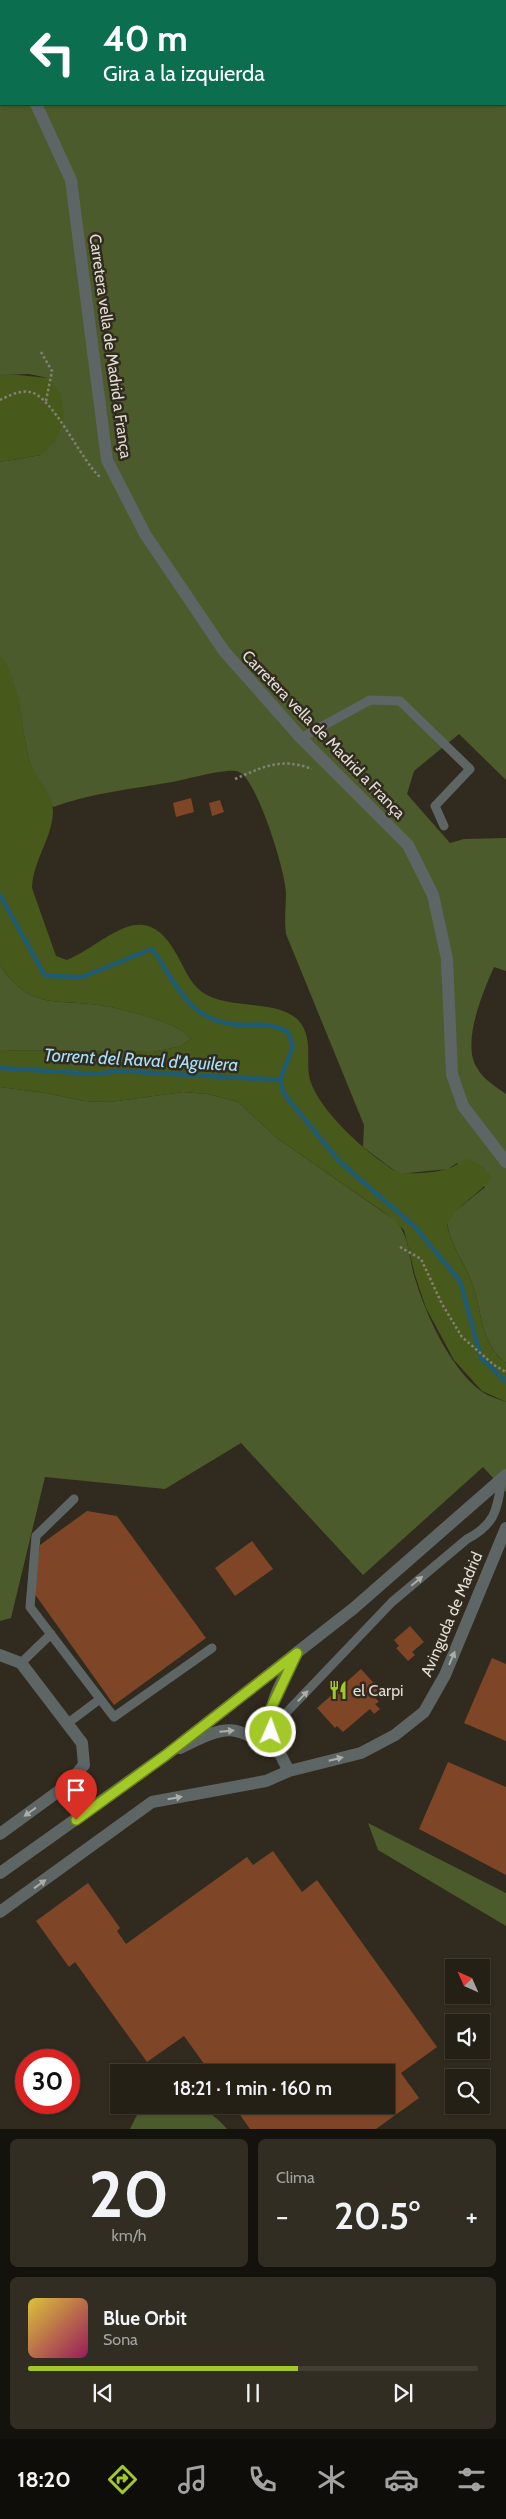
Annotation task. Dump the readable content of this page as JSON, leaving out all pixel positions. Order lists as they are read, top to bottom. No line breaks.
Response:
{"streets":{"street":["Carretera vella de Madrid a França","Avinguda de Madrid"]},"water":["Torrent del Raval d'Aguilera"],"places":{"restaurant":["el Carpi"]},"north":"top left","page":{"turn":["40 m","Gira a la izquierda"],"limit":"30","trip":"18:21 · 1 min · 160 m","tile":[["20","km/h"],"Clima"],"heat":["−","20.5°","+"],"song":["Blue Orbit","Sona"],"tabs":"18:20"}}
